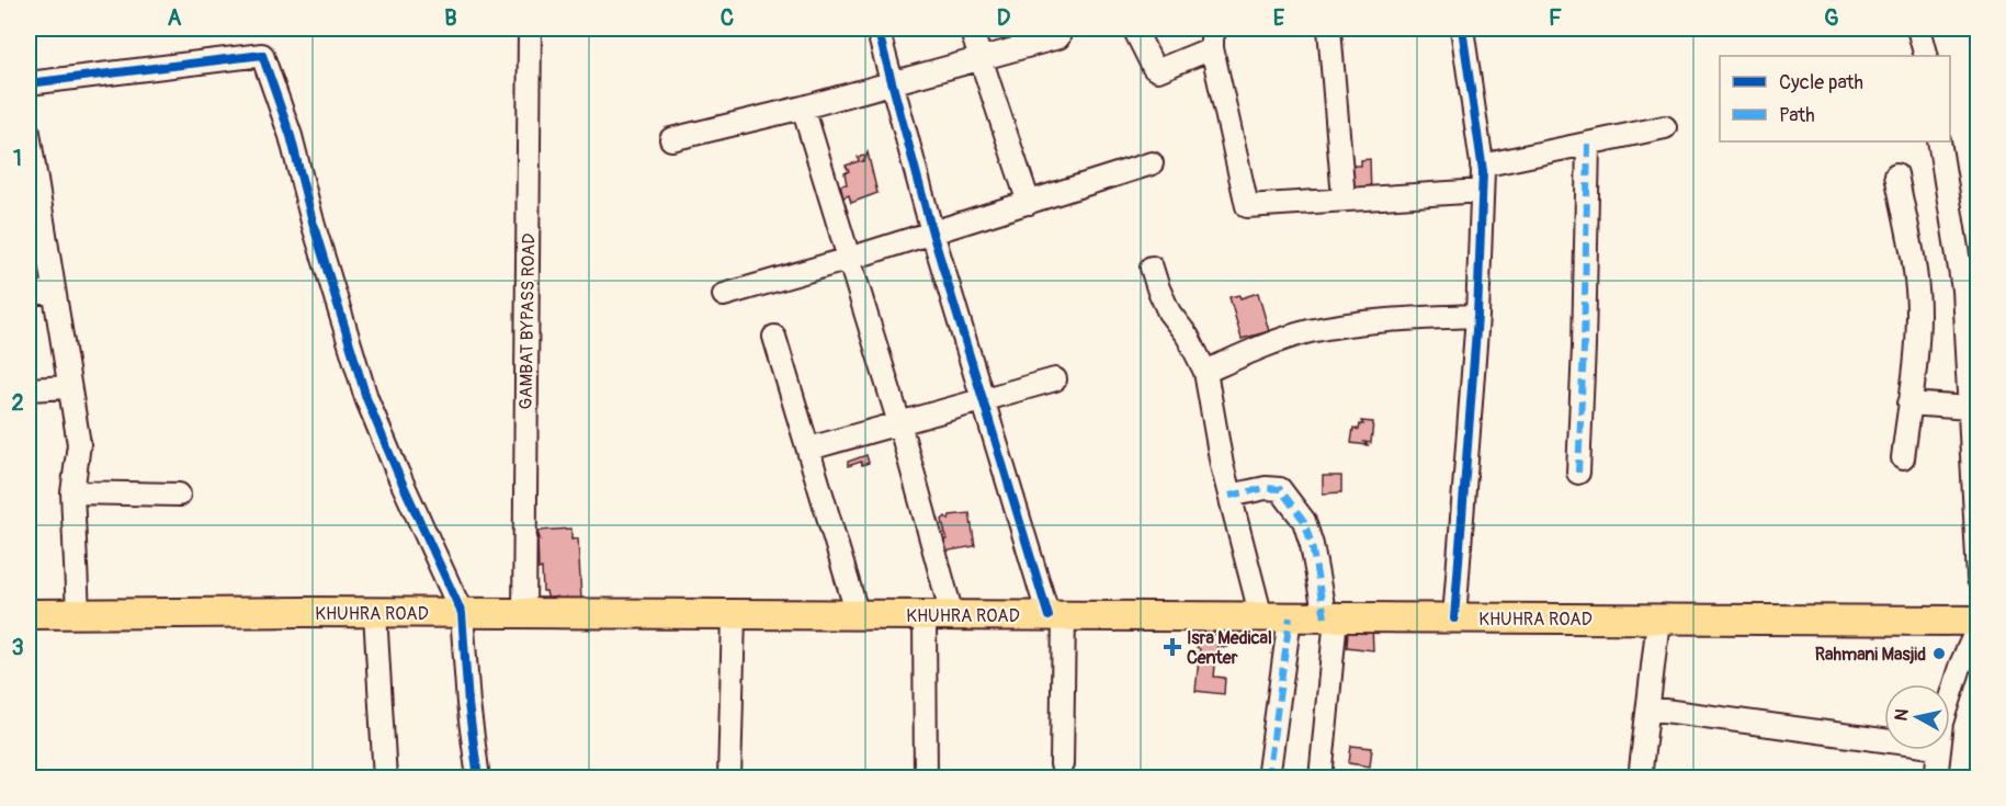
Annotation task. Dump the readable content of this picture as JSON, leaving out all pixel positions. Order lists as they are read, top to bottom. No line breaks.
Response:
{"streets":{"main road":["KHUHRA ROAD"],"street":["GAMBAT BYPASS ROAD"]},"crossings":[["GAMBAT BYPASS ROAD","KHUHRA ROAD"]],"places":{"health":["Isra Medical Center"],"other":["Rahmani Masjid"]},"legend":["Cycle path","Path"],"north":"left","grid":{"columns":["A","B","C","D","E","F","G"],"rows":["1","2","3"]}}
